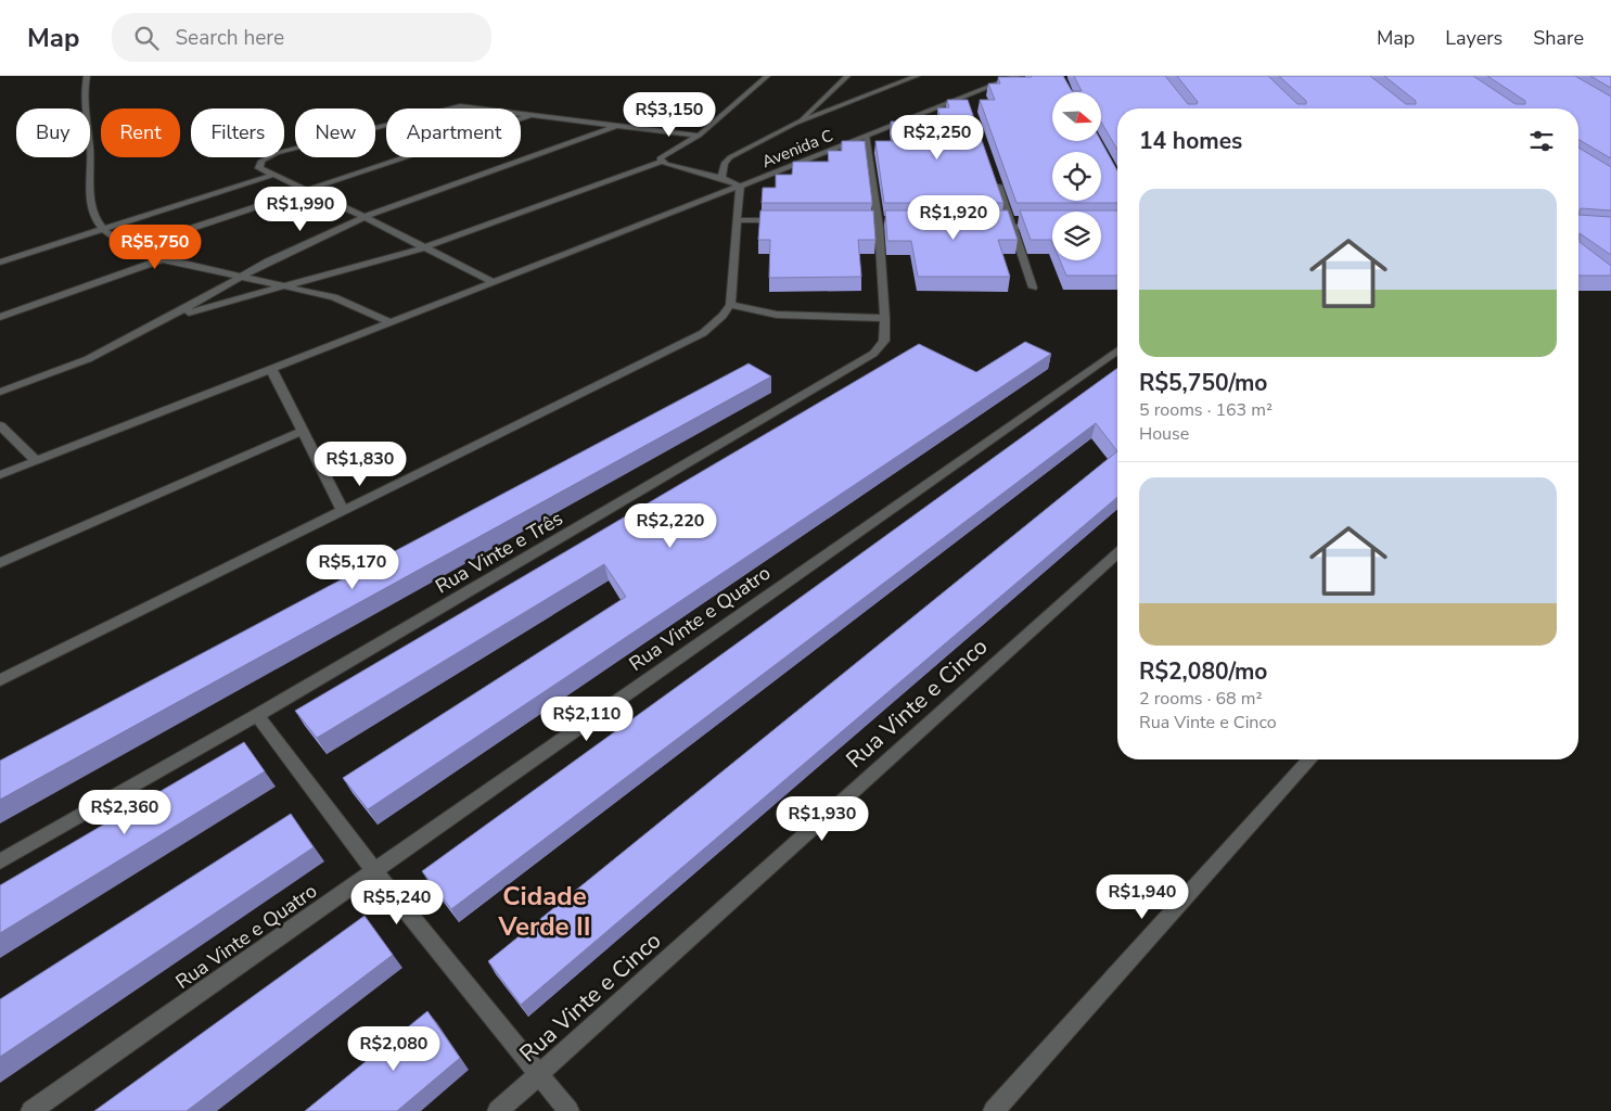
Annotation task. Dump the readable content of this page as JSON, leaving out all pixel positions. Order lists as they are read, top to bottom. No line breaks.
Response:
{"streets":{"street":["Avenida C","Rua Vinte e Três","Rua Vinte e Quatro","Rua Vinte e Cinco"]},"crossings":[["Avenida C","Rua Vinte e Três"]],"districts":["Cidade Verde II"],"north":"right","page":{"header":"Map","search":"Search here","nav":["Map","Layers","Share"],"price":["R$3,150","R$2,250","R$1,990","R$1,920","R$5,750","R$1,830","R$2,220","R$5,170","R$2,110","R$2,360","R$1,930","R$1,940","R$5,240","R$2,080"],"chip":["Buy","Rent","Filters","New","Apartment"],"heading":"14 homes","list":[{"name":"R$5,750/mo","note":"5 rooms · 163 m² · House"},{"name":"R$2,080/mo","note":"2 rooms · 68 m² · Rua Vinte e Cinco"}]}}
